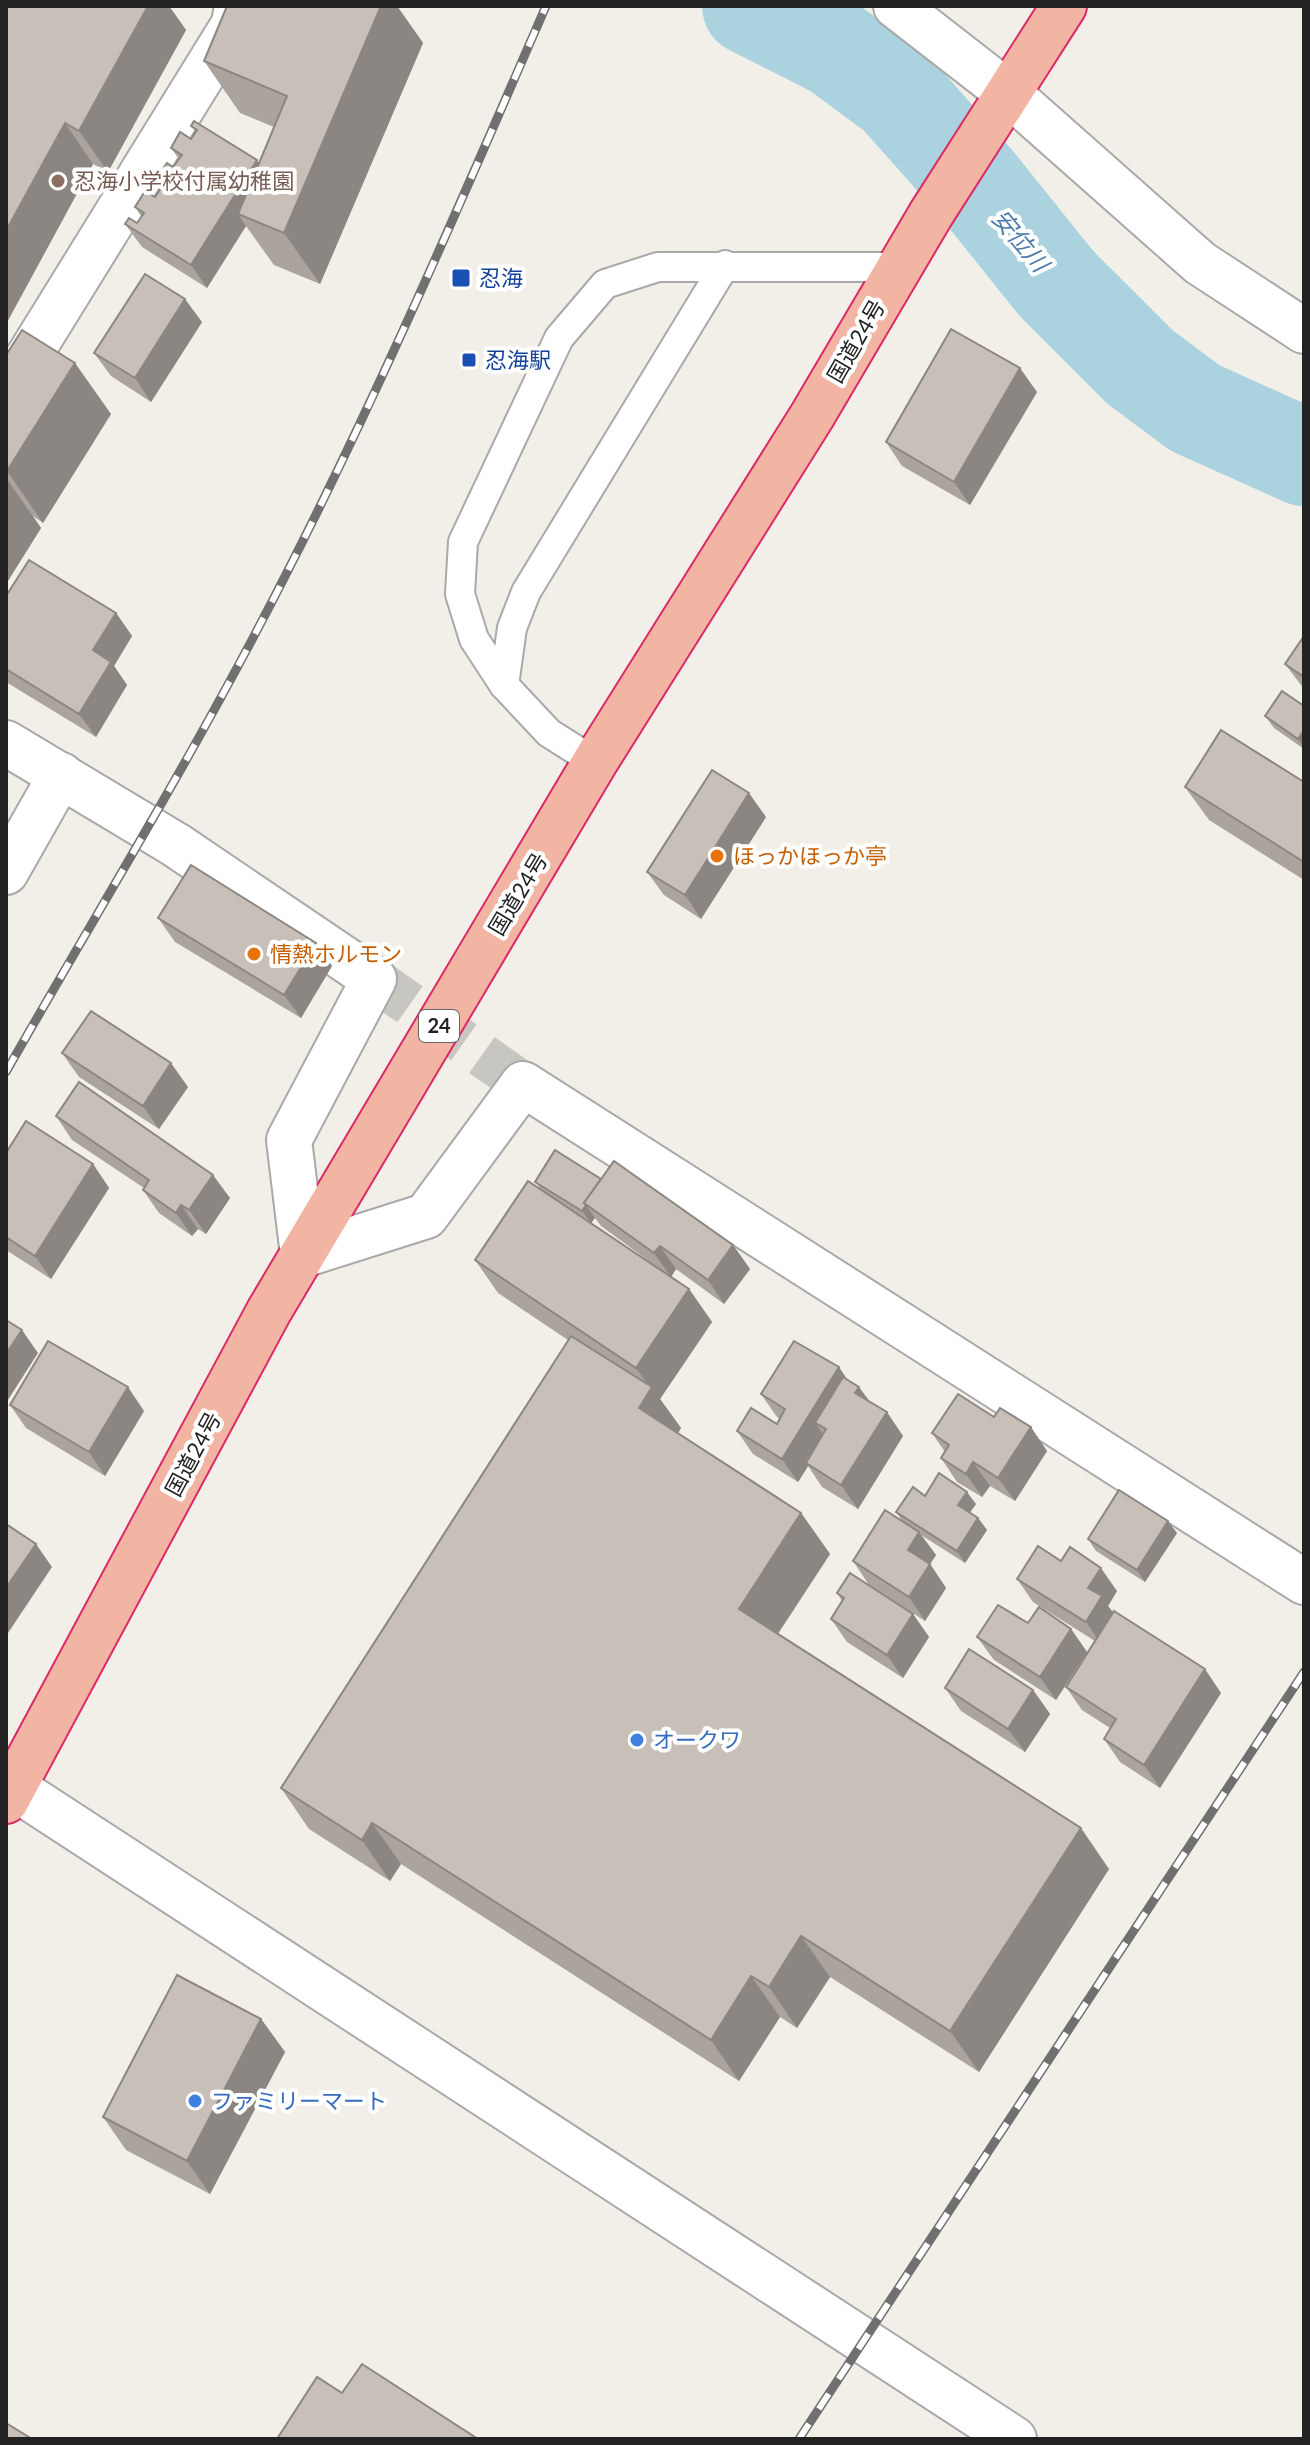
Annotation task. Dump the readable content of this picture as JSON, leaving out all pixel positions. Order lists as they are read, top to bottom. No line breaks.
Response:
{"streets":{"highway":["国道24号","24"]},"water":["安位川"],"places":{"other":["忍海小学校付属幼稚園","ほっかほっか亭","情熱ホルモン","オークワ","ファミリーマート"],"transit":["忍海","忍海駅"]}}
